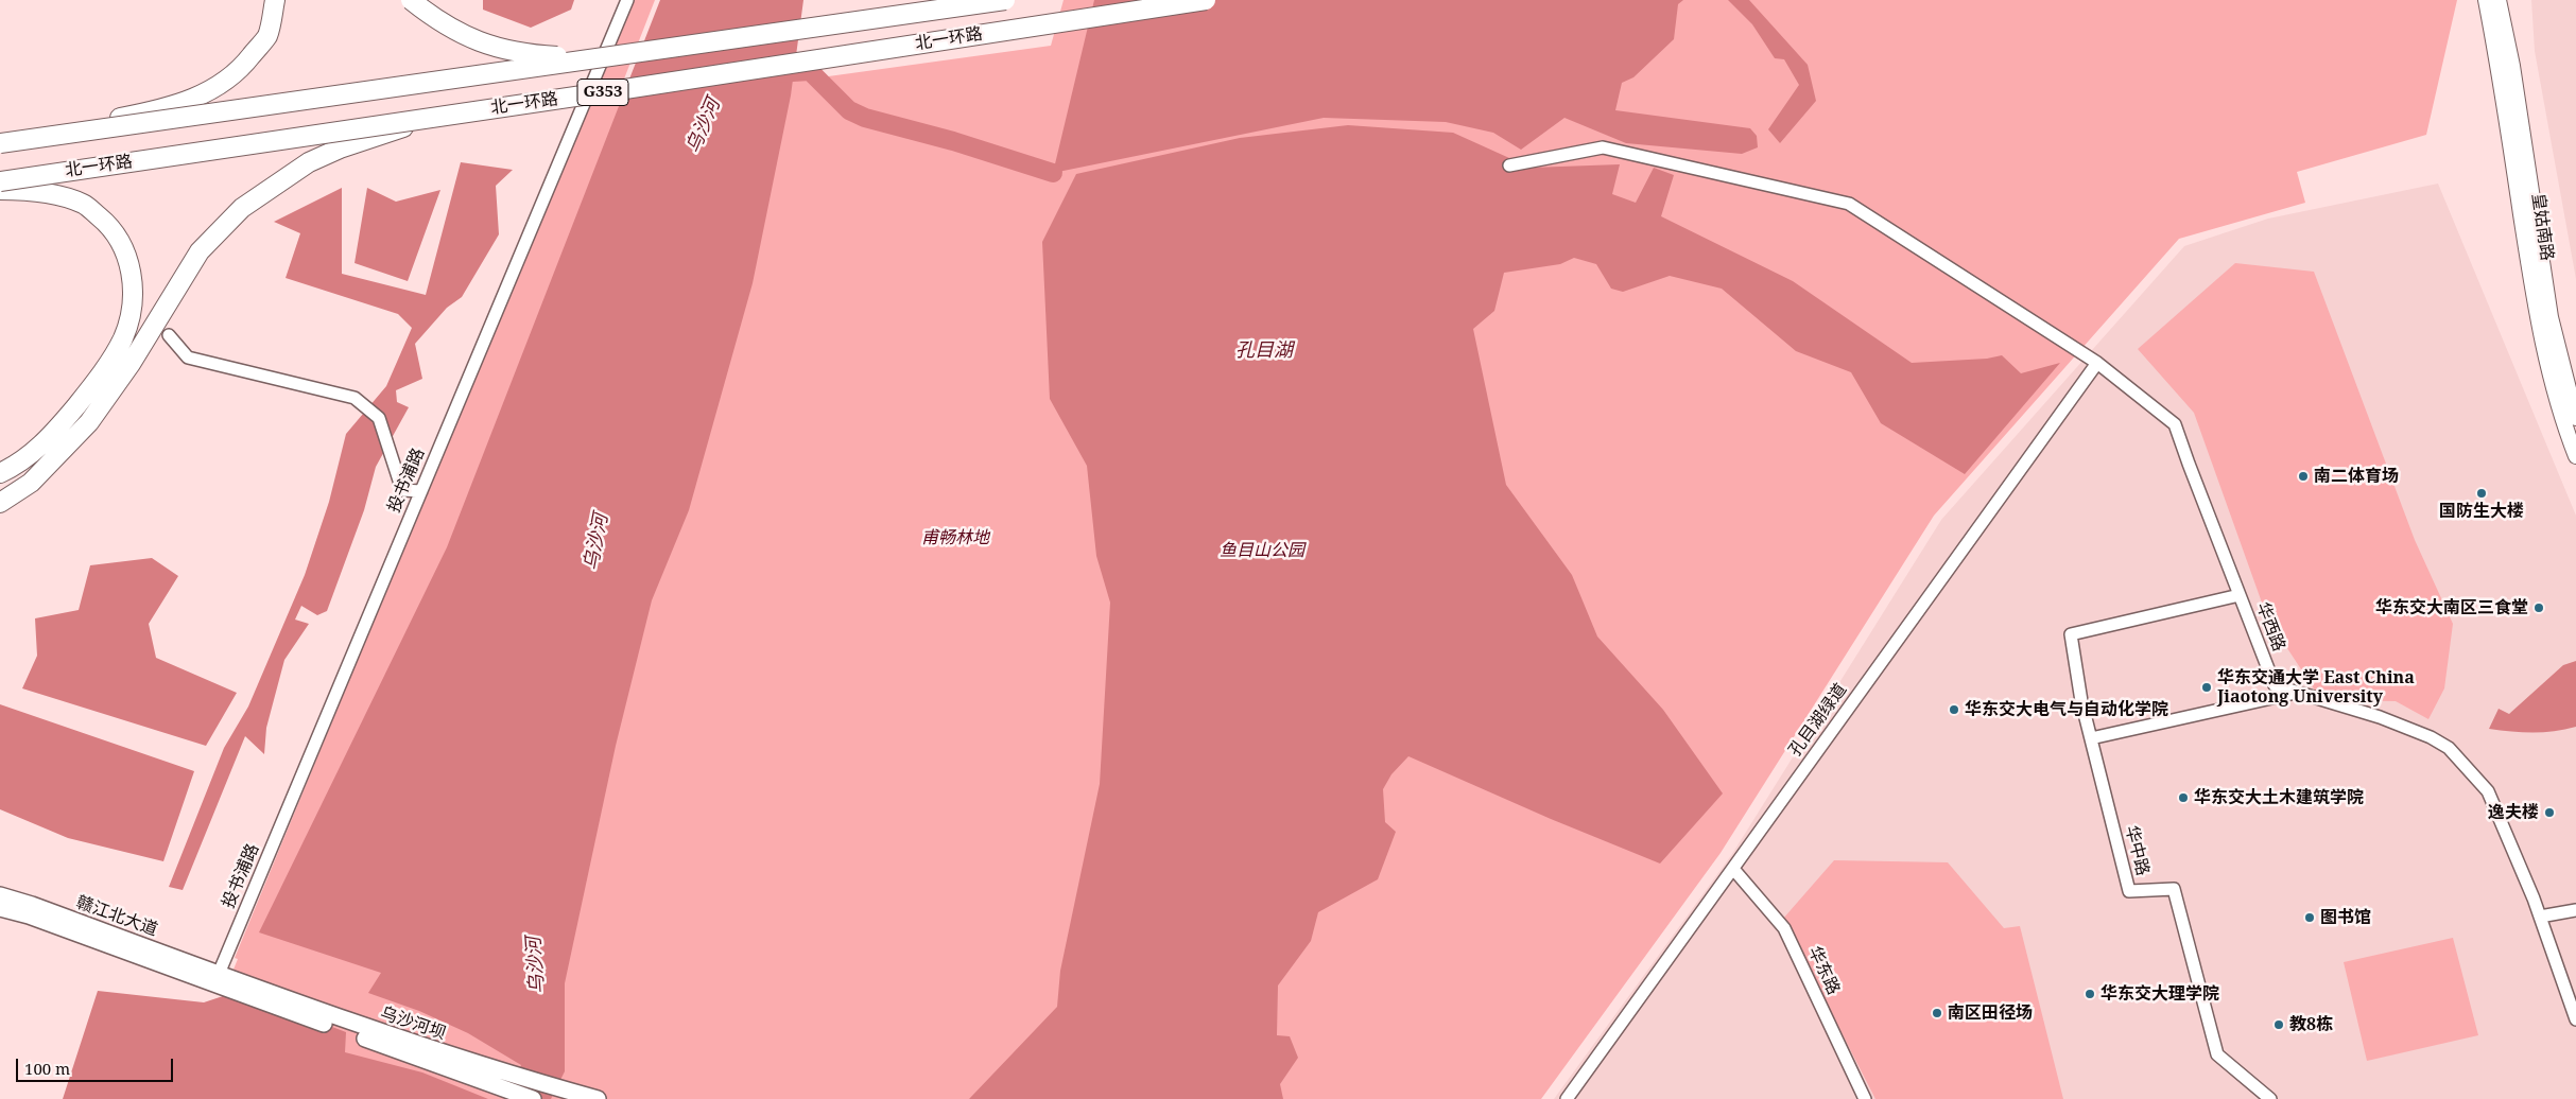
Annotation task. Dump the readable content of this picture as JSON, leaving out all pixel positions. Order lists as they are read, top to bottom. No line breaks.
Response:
{"streets":{"highway":["北一环路","G353"],"main road":["赣江北大道","乌沙河坝"],"street":["皇姑南路","投书浦路","华西路","孔目湖绿道","华中路","华东路"]},"crossings":[["投书浦路","赣江北大道"],["投书浦路","乌沙河坝"],["华西路","孔目湖绿道"],["华西路","华中路"],["孔目湖绿道","华东路"],["赣江北大道","乌沙河坝"]],"water":["乌沙河","孔目湖"],"parks":["甫畅林地","鱼目山公园"],"places":["南二体育场","国防生大楼","华东交大南区三食堂","华东交通大学 East China Jiaotong University","华东交大电气与自动化学院","华东交大土木建筑学院","逸夫楼","图书馆","华东交大理学院","南区田径场","教8栋"],"scale_bar":"100 m"}
